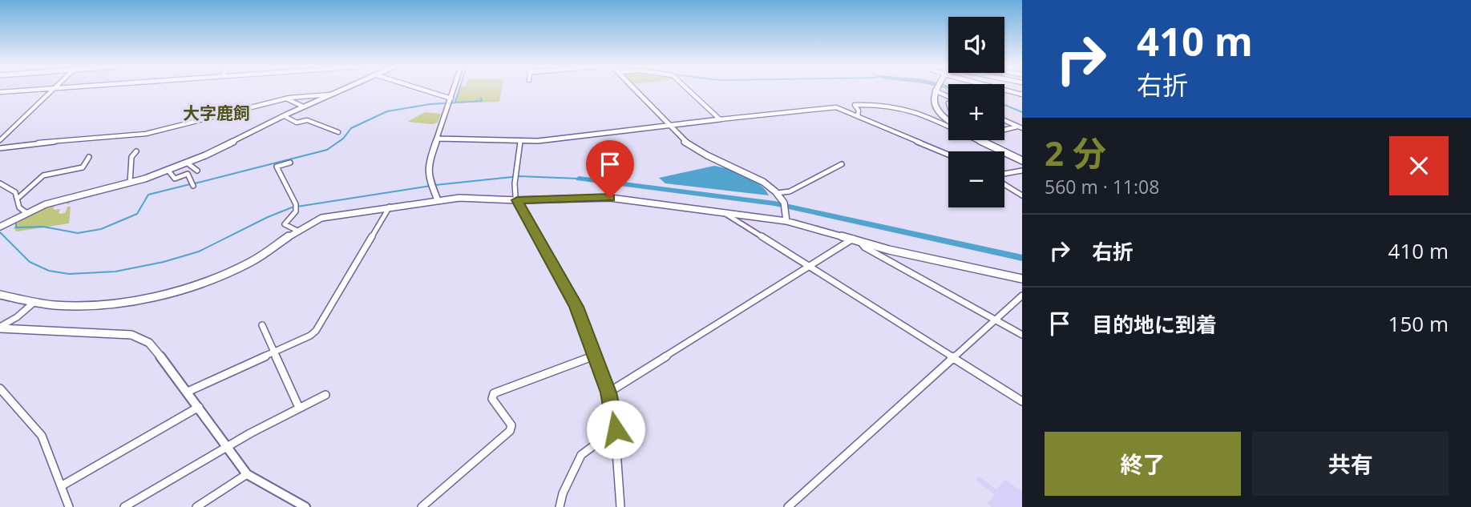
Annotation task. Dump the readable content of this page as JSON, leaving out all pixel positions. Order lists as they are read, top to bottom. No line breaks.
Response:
{"districts":["大字鹿飼"],"page":{"turn":["410 m","右折"],"map_buttons":["+","−"],"heading":["2 分","560 m · 11:08"],"list":[{"name":"右折","value":"410 m"},{"name":"目的地に到着","value":"150 m"}],"buttons":["終了","共有"]}}
